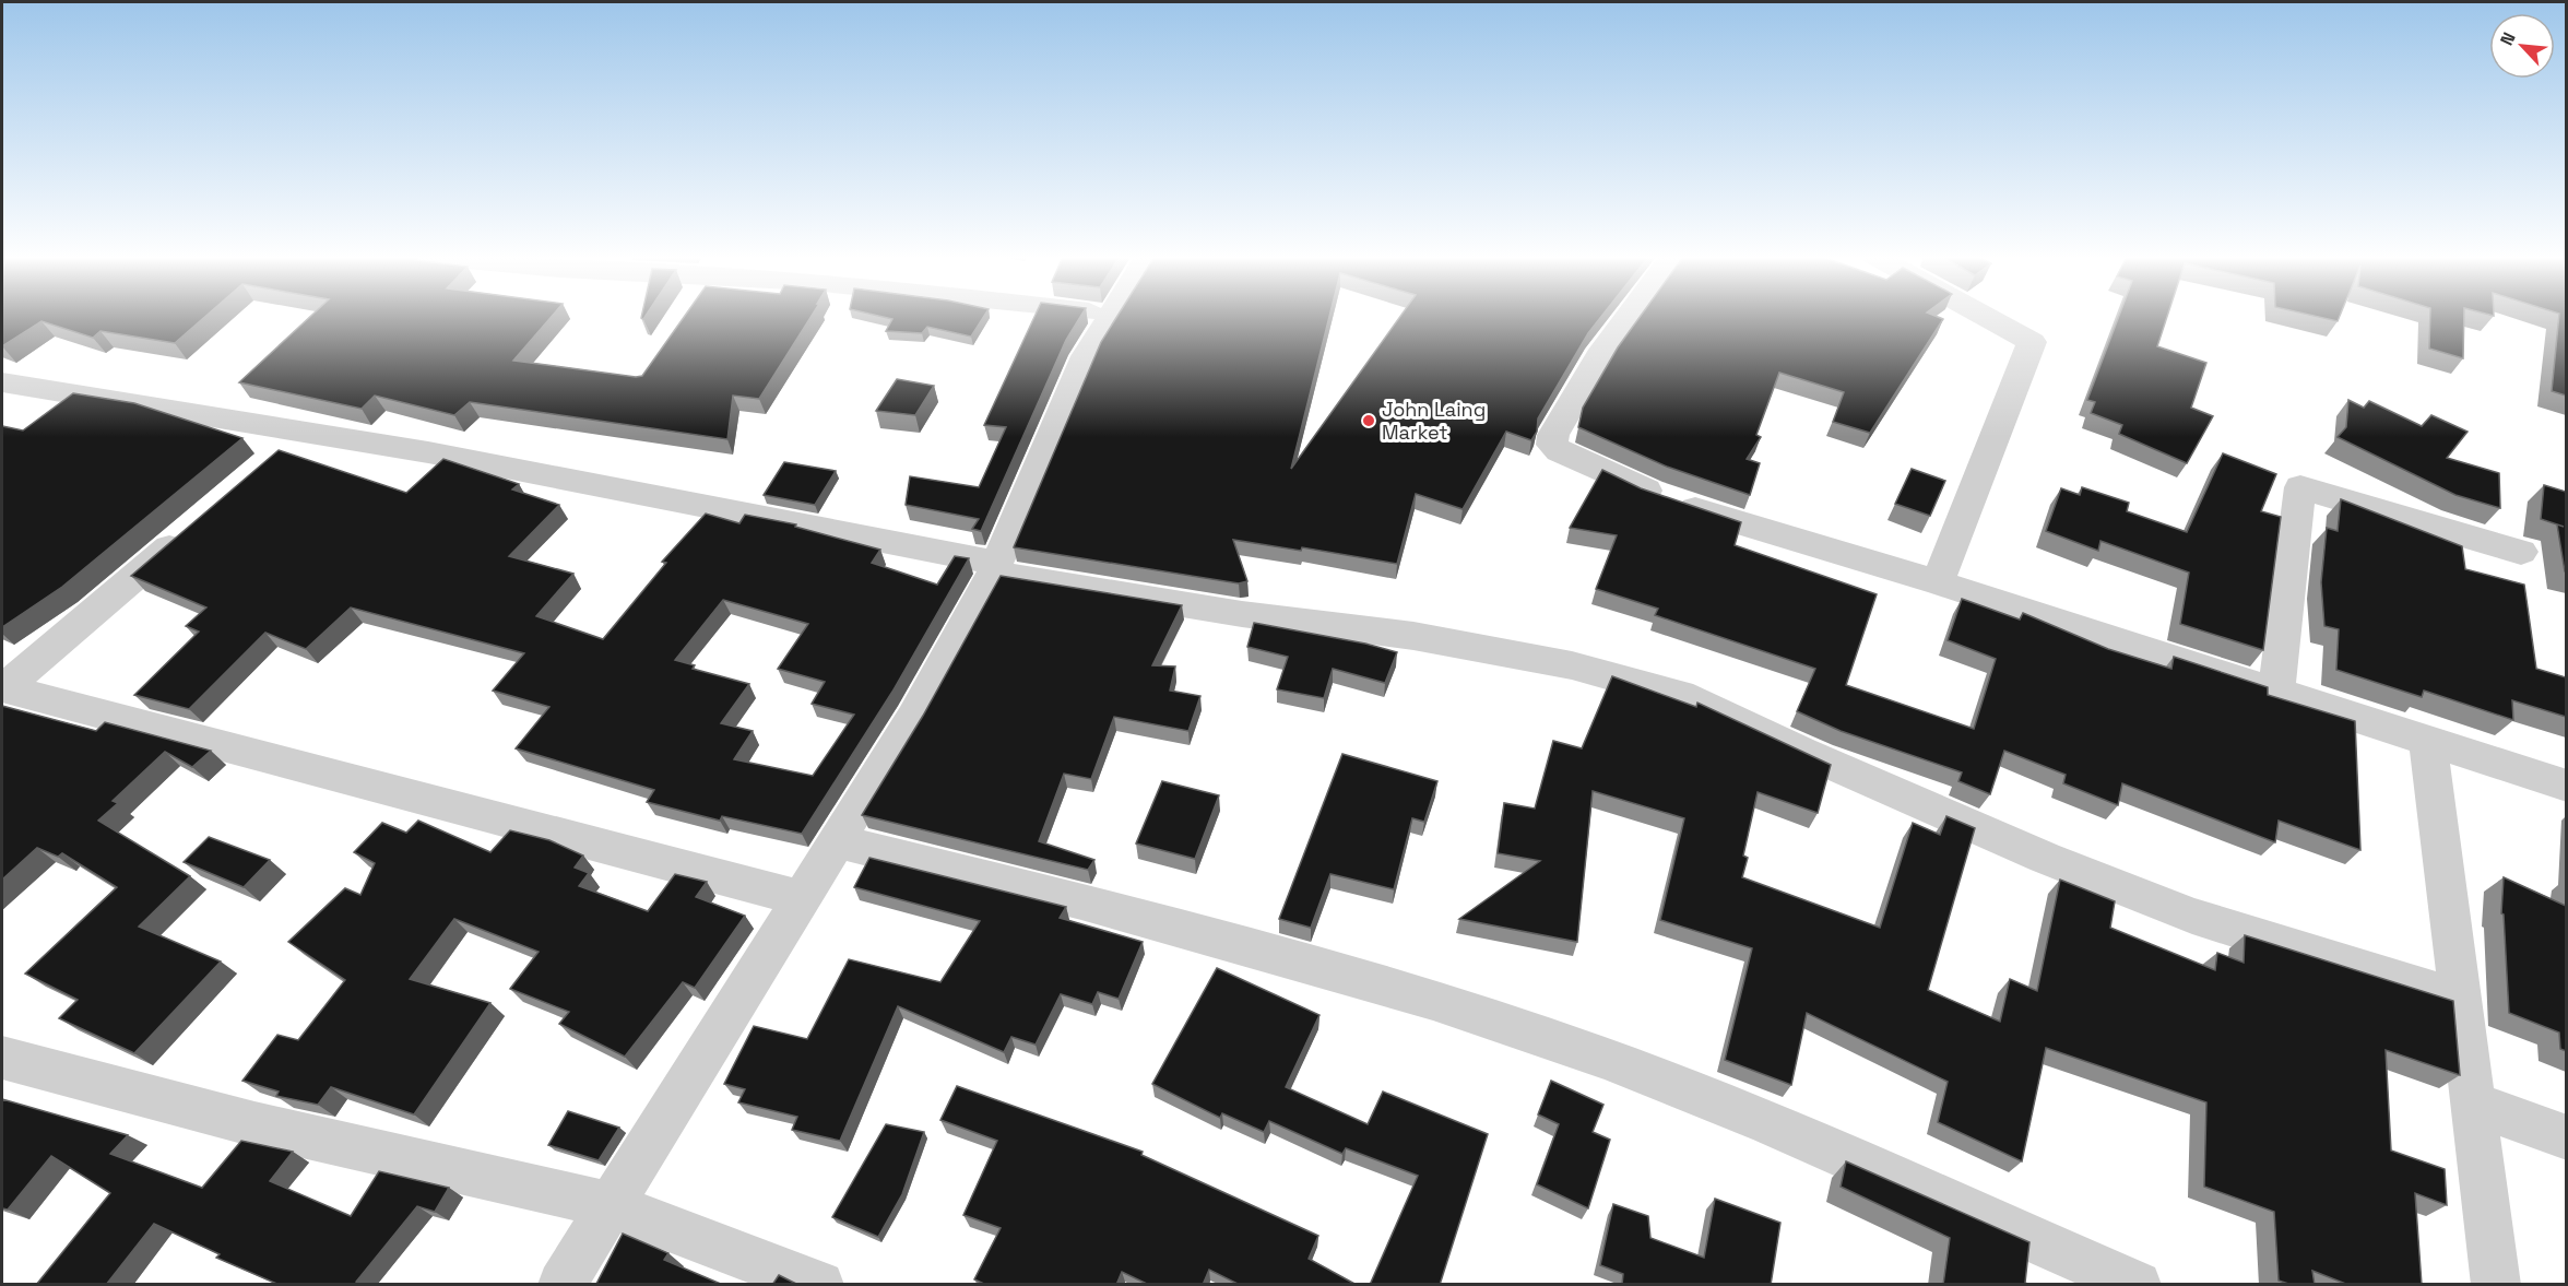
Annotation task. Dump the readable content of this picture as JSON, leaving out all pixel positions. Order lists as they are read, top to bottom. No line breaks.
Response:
{"places":["John Laing Market"],"north":"top left"}
